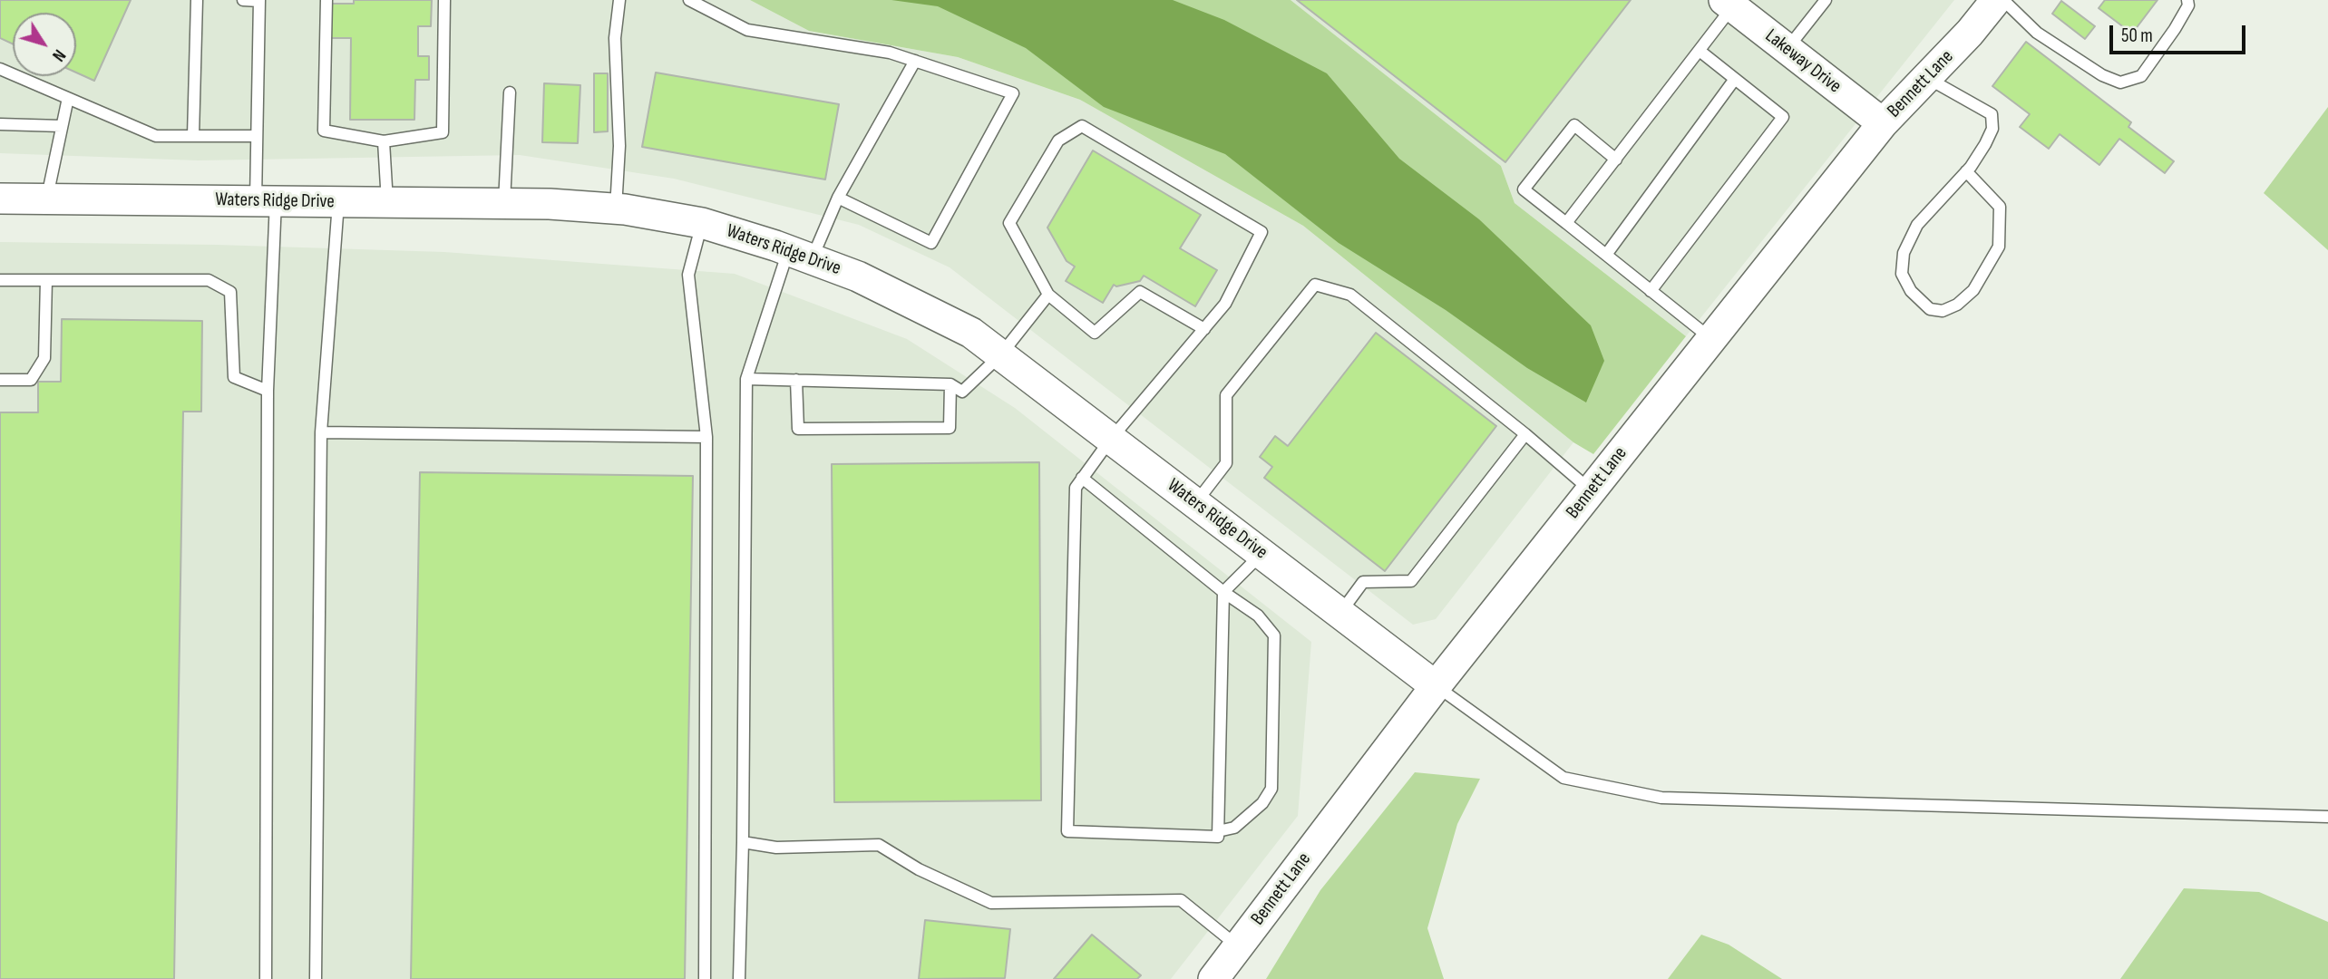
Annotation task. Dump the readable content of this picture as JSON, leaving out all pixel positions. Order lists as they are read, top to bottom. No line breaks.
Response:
{"streets":{"street":["Lakeway Drive","Bennett Lane","Waters Ridge Drive"]},"crossings":[["Lakeway Drive","Bennett Lane"],["Bennett Lane","Waters Ridge Drive"]],"scale_bar":"50 m","north":"bottom right"}
